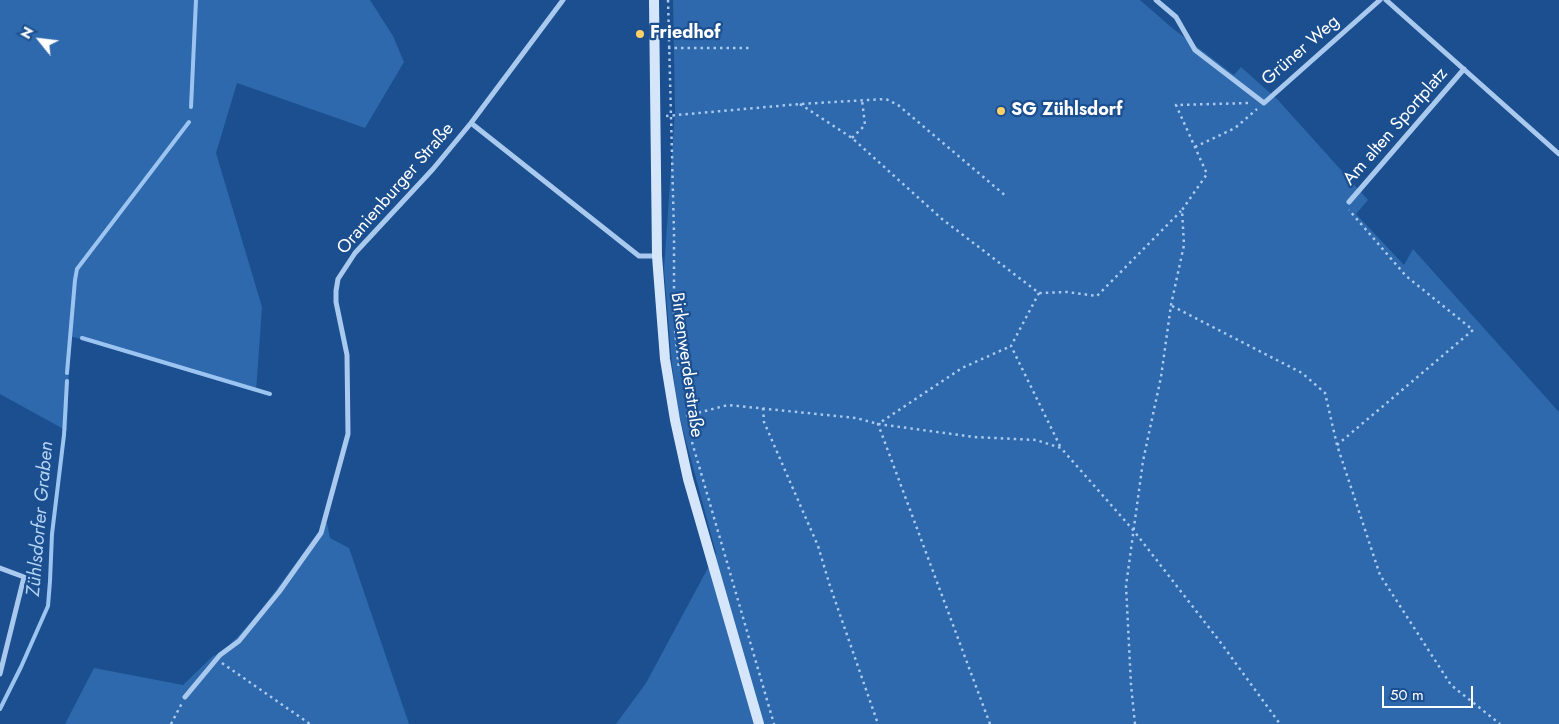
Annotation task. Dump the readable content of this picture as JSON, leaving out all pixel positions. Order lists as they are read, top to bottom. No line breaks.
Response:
{"streets":{"street":["Grüner Weg","Am alten Sportplatz","Oranienburger Straße","Birkenwerderstraße"]},"crossings":[["Oranienburger Straße","Birkenwerderstraße"]],"water":["Zühlsdorfer Graben"],"places":["Friedhof","SG Zühlsdorf"],"scale_bar":"50 m","north":"top left"}
